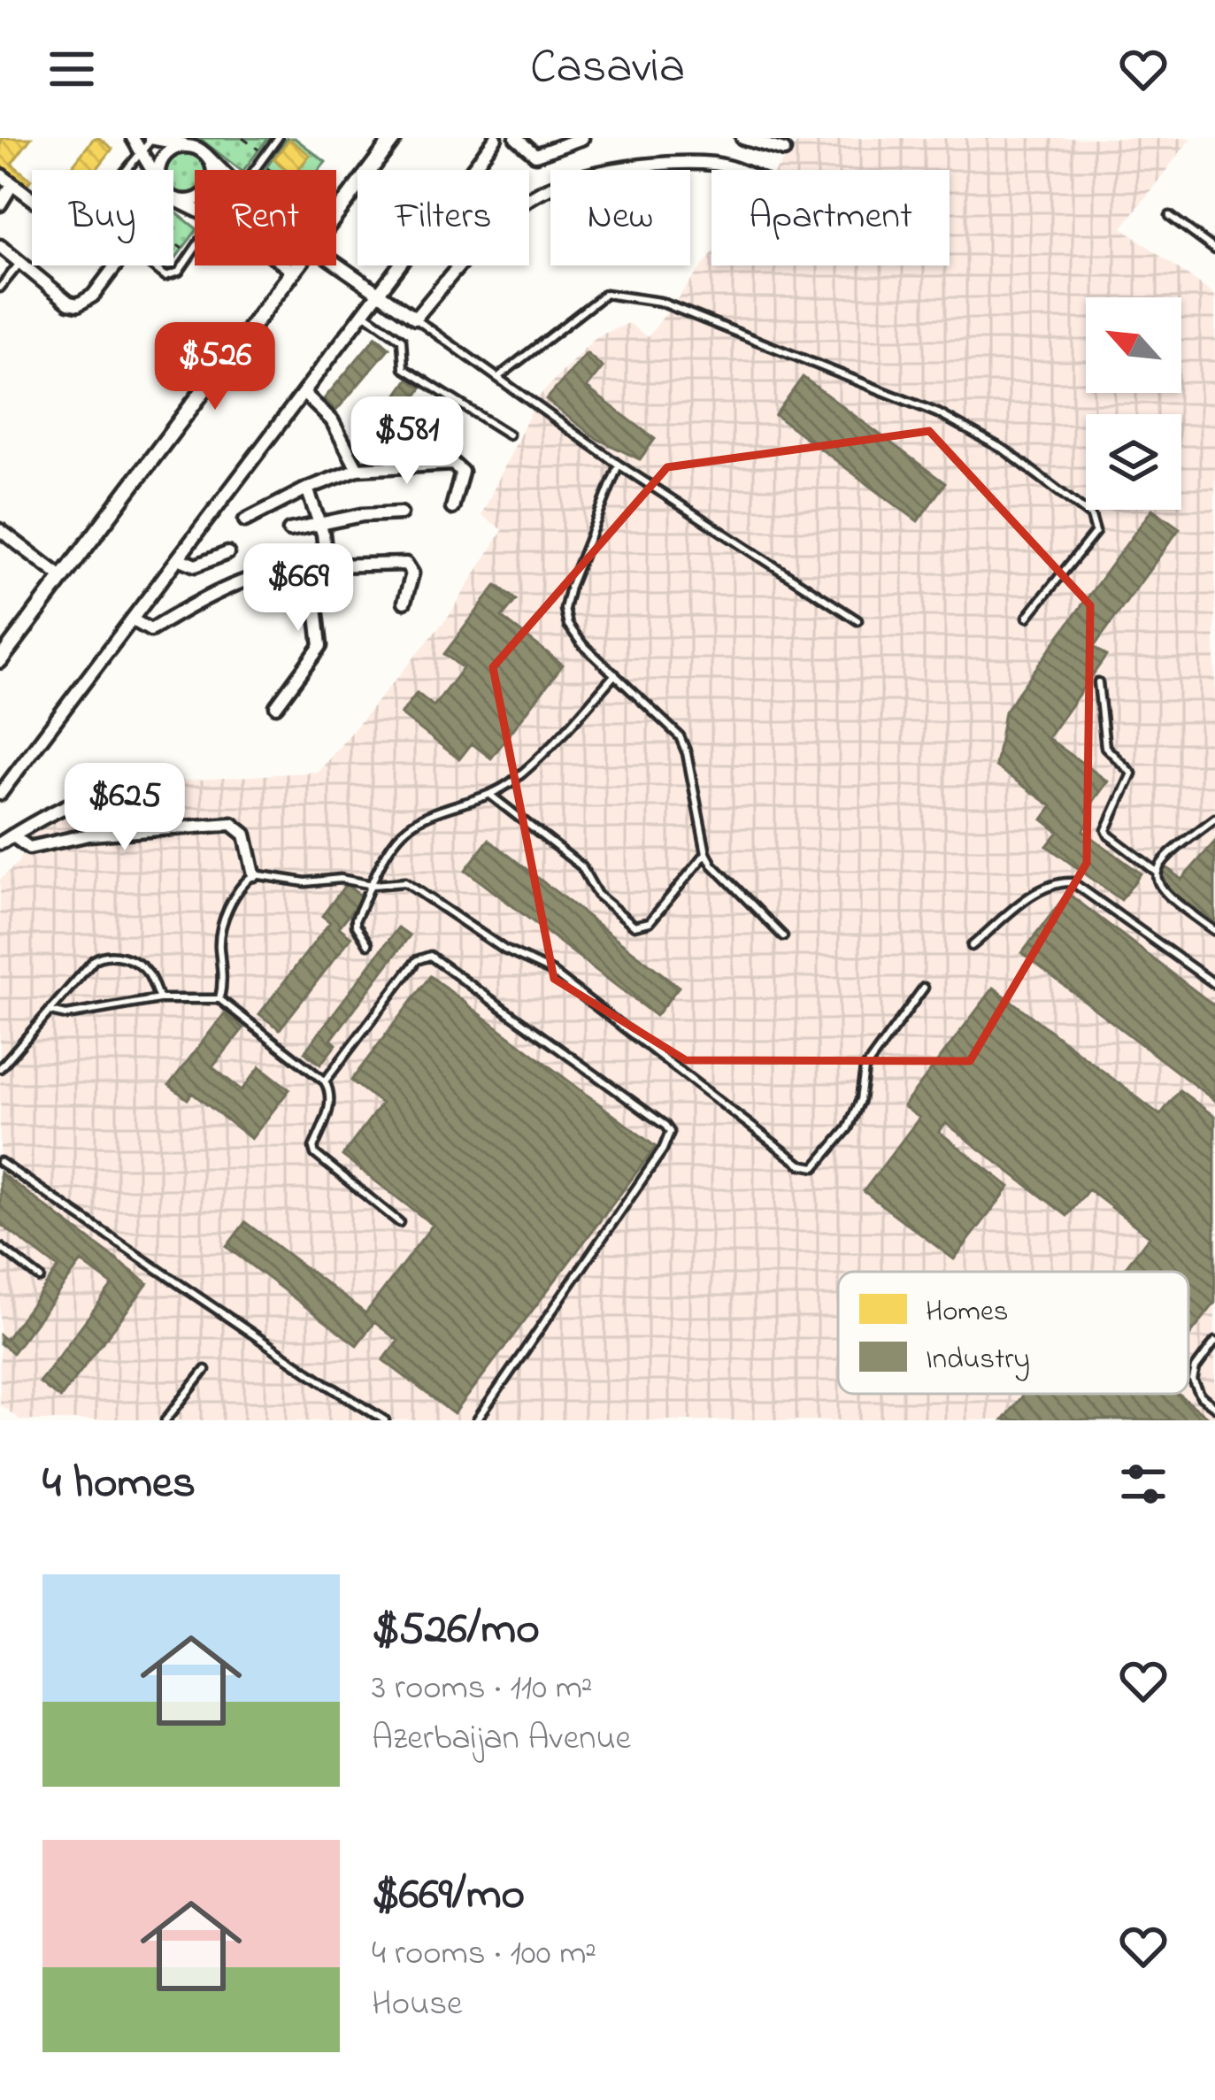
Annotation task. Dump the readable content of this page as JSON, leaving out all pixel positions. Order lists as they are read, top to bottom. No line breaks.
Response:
{"legend":["Homes","Industry"],"north":"top left","page":{"header":"Casavia","chip":["Buy","Rent","Filters","New","Apartment"],"price":["$526","$581","$669","$625"],"heading":"4 homes","list":[{"name":"$526/mo","note":"3 rooms · 110 m² · Azerbaijan Avenue"},{"name":"$669/mo","note":"4 rooms · 100 m² · House"}]}}
